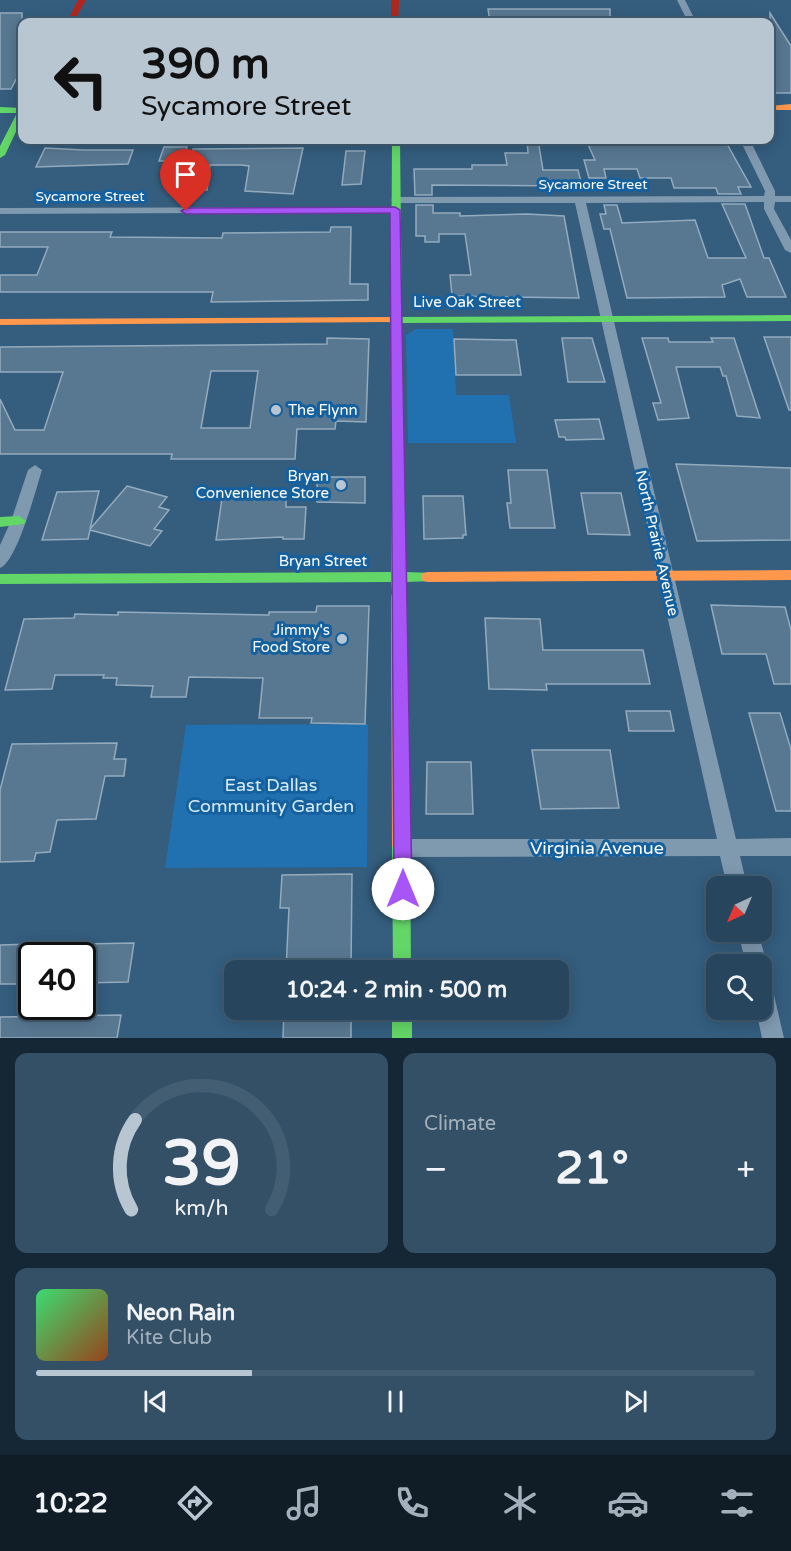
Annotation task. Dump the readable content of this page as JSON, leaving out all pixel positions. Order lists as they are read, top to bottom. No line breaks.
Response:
{"streets":{"street":["Sycamore Street","Live Oak Street","North Prairie Avenue","Bryan Street","Virginia Avenue"]},"crossings":[["Sycamore Street","North Prairie Avenue"],["Live Oak Street","North Prairie Avenue"],["North Prairie Avenue","Bryan Street"],["North Prairie Avenue","Virginia Avenue"]],"parks":["East Dallas Community Garden"],"places":["The Flynn","Bryan Convenience Store","Jimmy's Food Store"],"north":"bottom left","page":{"turn":["390 m","Sycamore Street"],"limit":"40","trip":"10:24 · 2 min · 500 m","tile":"Climate","heat":["−","21°","+"],"song":["Neon Rain","Kite Club"],"tabs":"10:22","gauge":["39","km/h"]}}
